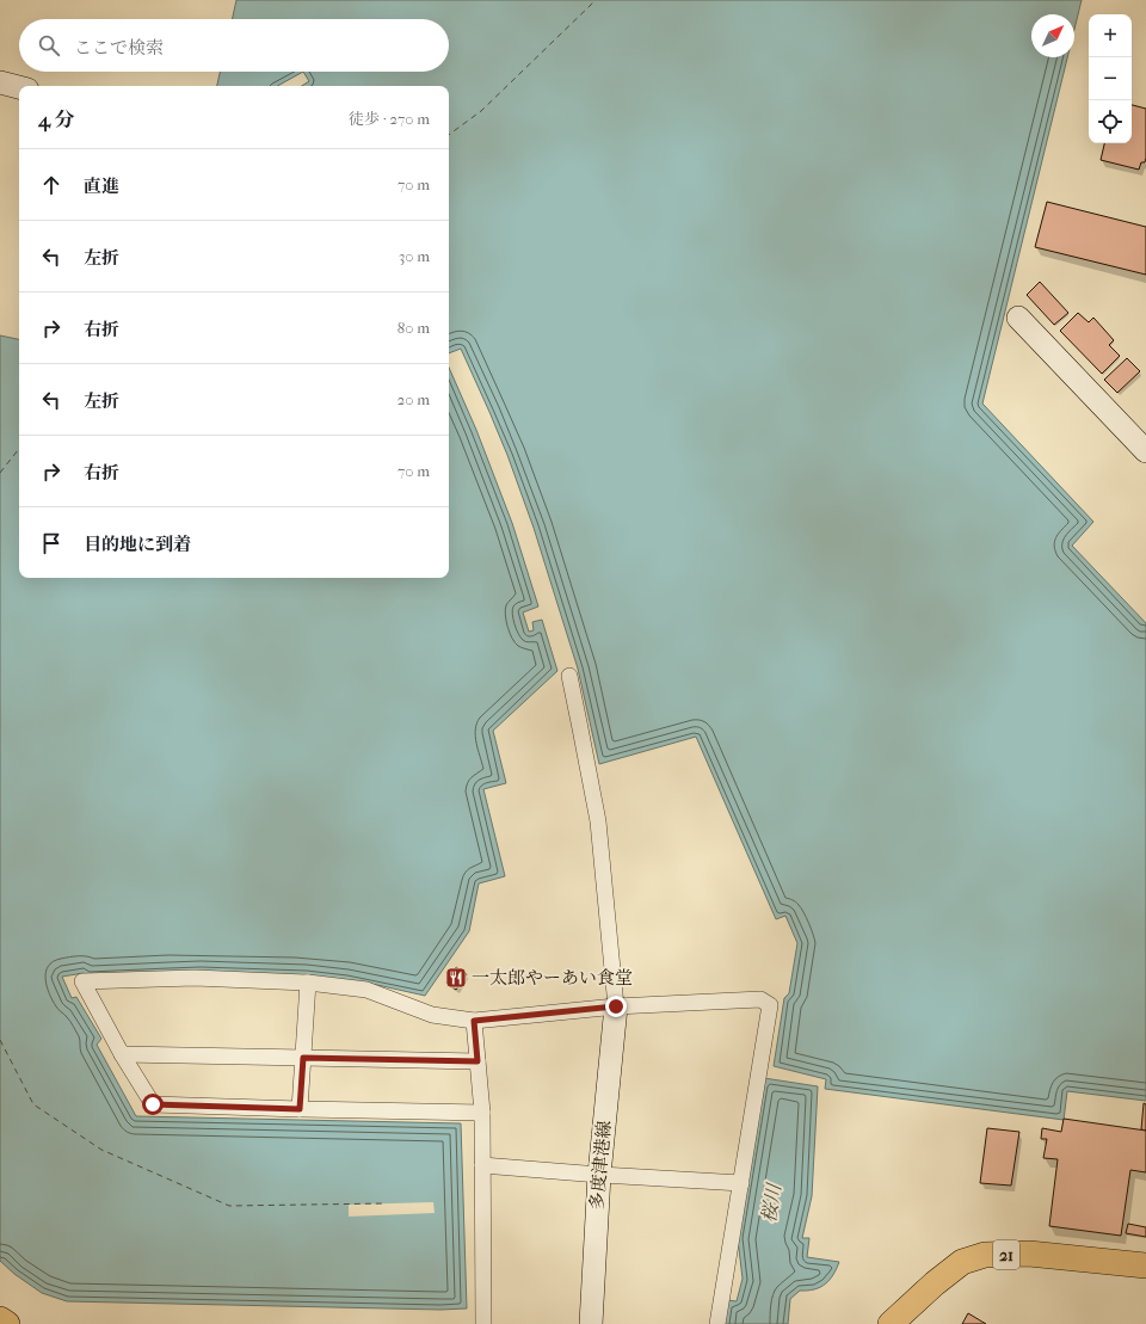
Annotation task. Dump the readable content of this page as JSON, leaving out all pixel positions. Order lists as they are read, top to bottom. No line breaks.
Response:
{"streets":{"main road":["多度津港線","21"]},"water":["桜川"],"places":{"restaurant":["一太郎やーあい食堂"]},"north":"top right","page":{"map_buttons":["+","−"],"search":"ここで検索","heading":["4 分","徒歩 · 270 m"],"list":[["直進","70 m"],["左折","30 m"],["右折","80 m"],["左折","20 m"],["右折","70 m"],"目的地に到着"]}}
